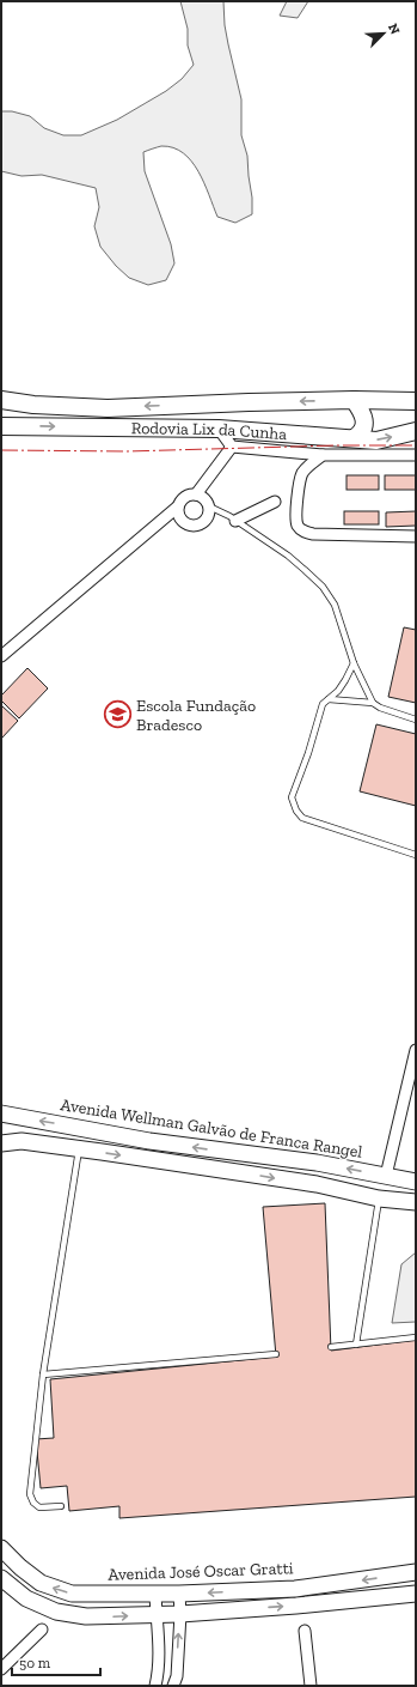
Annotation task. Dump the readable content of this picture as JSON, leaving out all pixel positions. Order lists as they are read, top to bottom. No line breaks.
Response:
{"streets":{"main road":["Rodovia Lix da Cunha"],"street":["Avenida Wellman Galvão de Franca Rangel","Avenida José Oscar Gratti"]},"places":{"school or university":["Escola Fundação Bradesco"]},"scale_bar":"50 m","north":"top right"}
